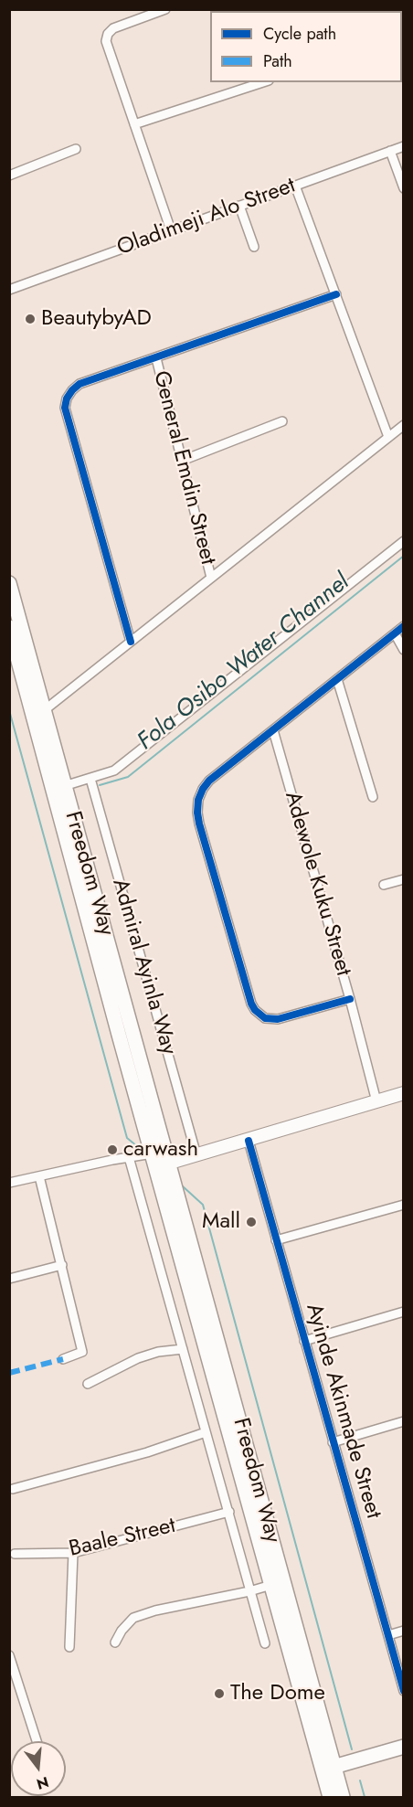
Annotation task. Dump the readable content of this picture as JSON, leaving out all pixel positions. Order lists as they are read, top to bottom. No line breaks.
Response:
{"streets":{"main road":["Freedom Way"],"street":["Oladimeji Alo Street","General Emdin Street","Adewole Kuku Street","Admiral Ayinla Way","Ayinde Akinmade Street","Baale Street"]},"water":["Fola Osibo Water Channel"],"places":["BeautybyAD","carwash","Mall","The Dome"],"legend":["Cycle path","Path"],"north":"bottom"}
